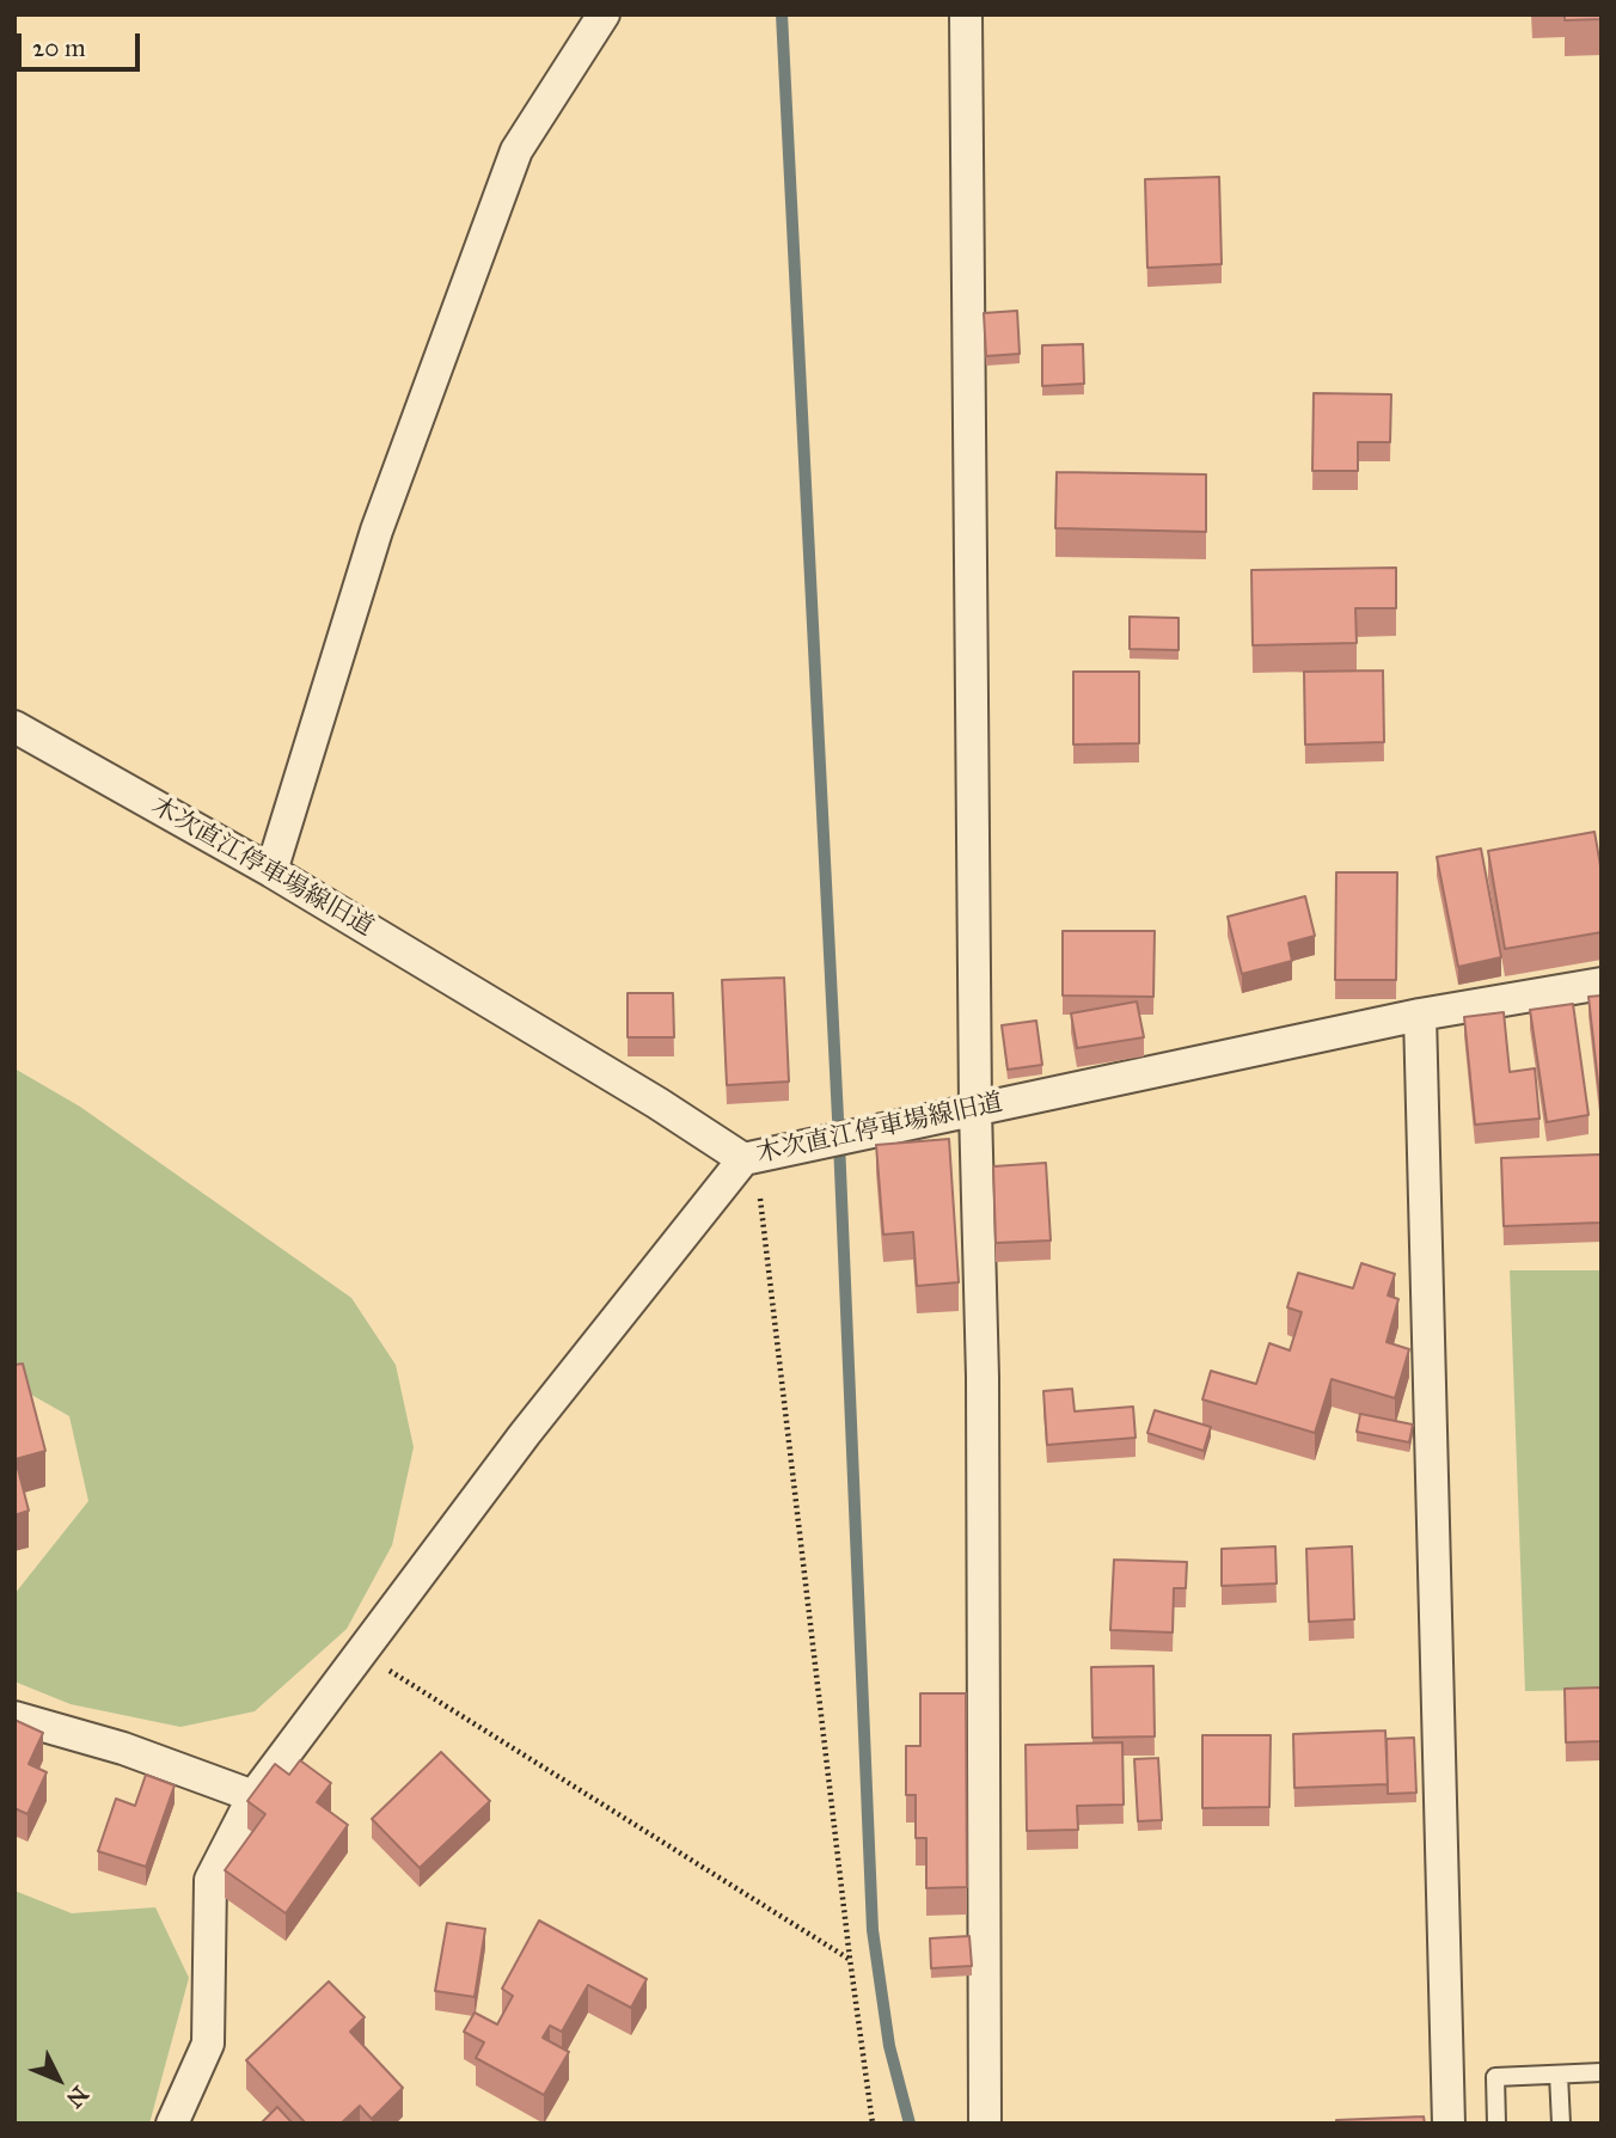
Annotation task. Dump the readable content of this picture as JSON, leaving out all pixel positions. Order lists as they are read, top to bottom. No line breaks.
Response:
{"streets":{"street":["木次直江停車場線旧道"]},"scale_bar":"20 m","north":"bottom right"}
